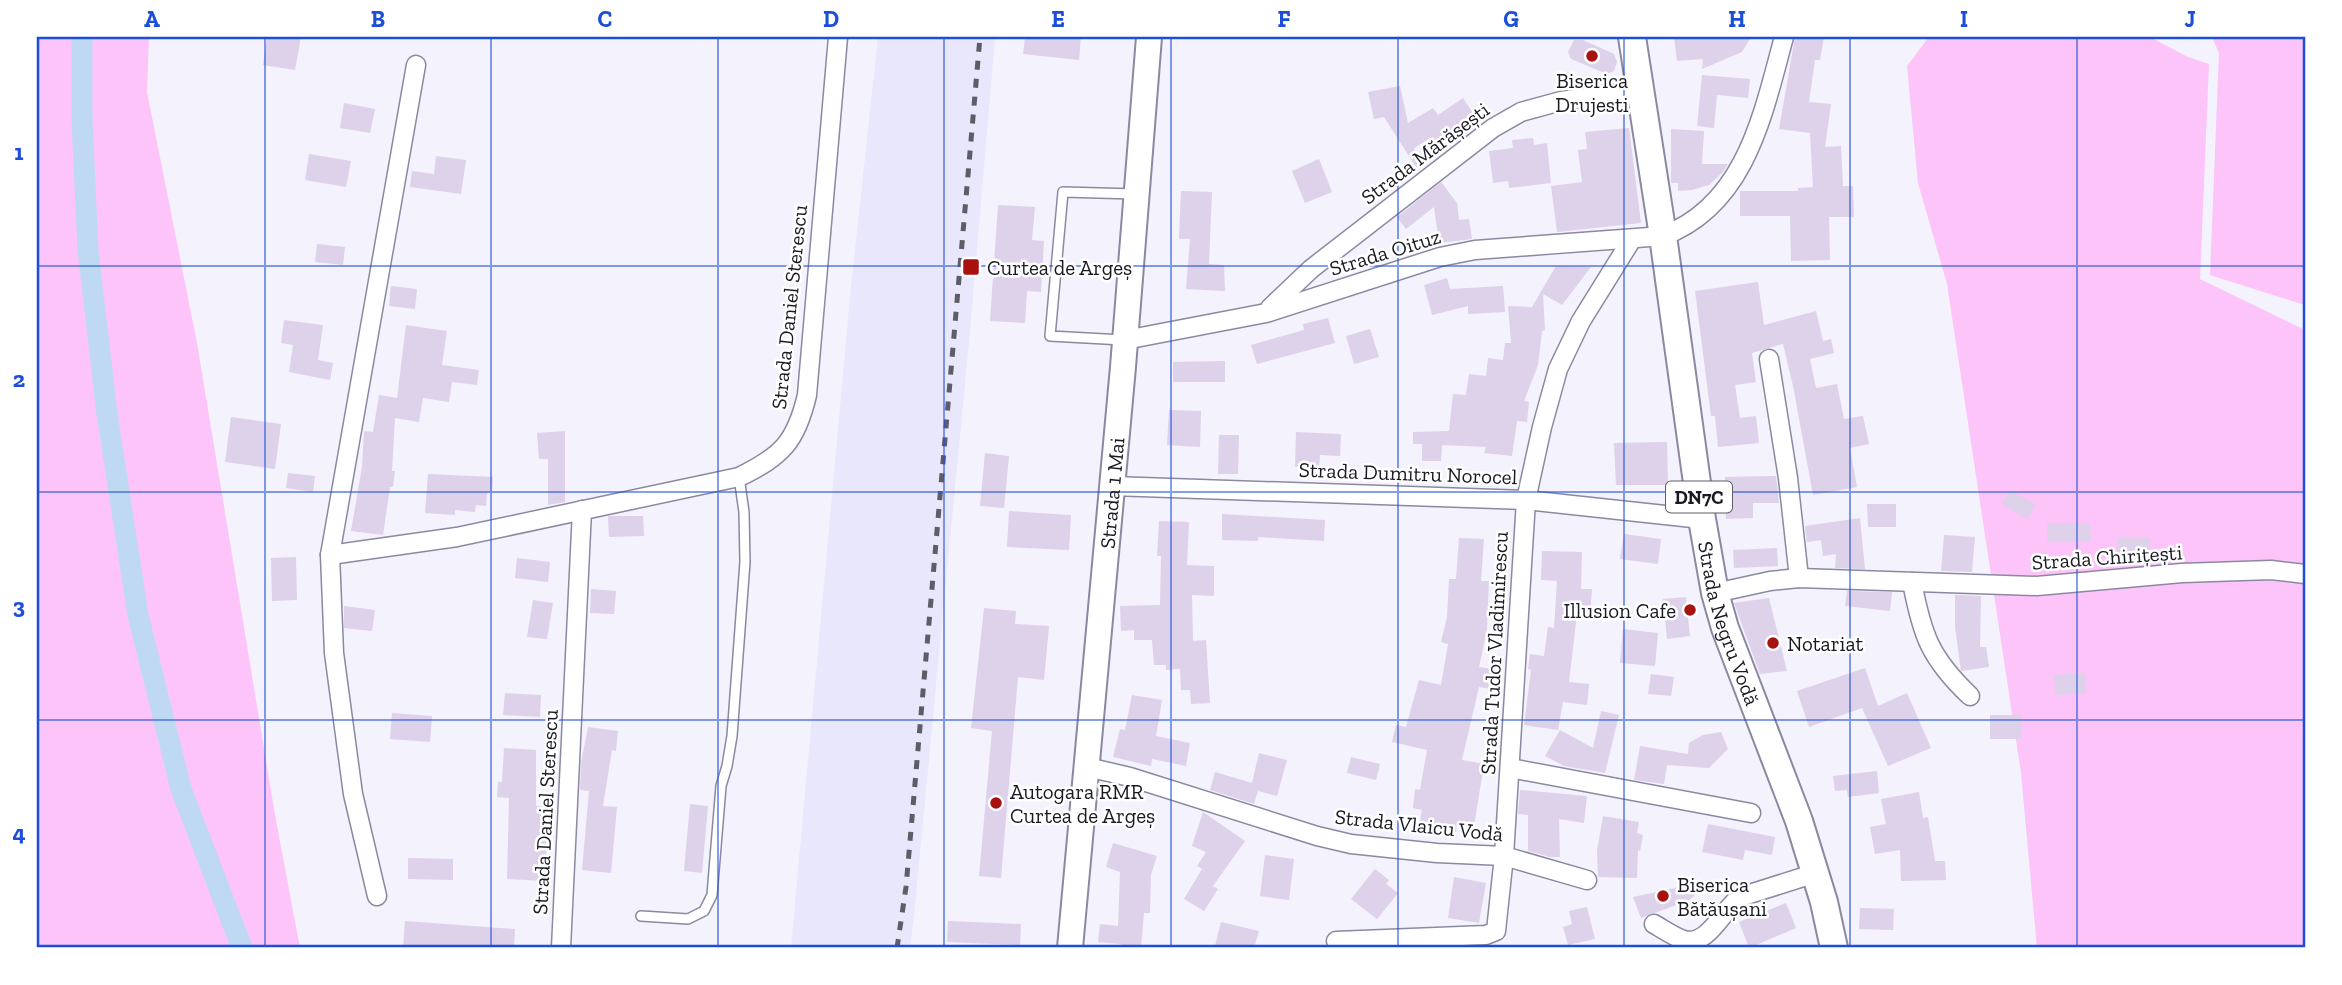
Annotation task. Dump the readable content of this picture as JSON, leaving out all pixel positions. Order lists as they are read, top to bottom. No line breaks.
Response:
{"streets":{"main road":["Strada 1 Mai","DN7C","Strada Negru Vodă"],"street":["Strada Mărășești","Strada Oituz","Strada Daniel Sterescu","Strada Dumitru Norocel","Strada Chirițești","Strada Tudor Vladimirescu","Strada Vlaicu Vodă"]},"crossings":[["Strada Mărășești","Strada Oituz"],["Strada Mărășești","Strada Negru Vodă"],["Strada Oituz","Strada 1 Mai"],["Strada Oituz","Strada Negru Vodă"],["Strada Oituz","Strada Tudor Vladimirescu"],["Strada Dumitru Norocel","Strada 1 Mai"],["Strada Dumitru Norocel","Strada Negru Vodă"],["Strada Dumitru Norocel","Strada Tudor Vladimirescu"],["Strada 1 Mai","Strada Vlaicu Vodă"],["Strada Chirițești","Strada Negru Vodă"],["Strada Tudor Vladimirescu","Strada Vlaicu Vodă"]],"places":{"other":["Biserica Drujesti","Illusion Cafe","Notariat","Autogara RMR Curtea de Argeș","Biserica Bătăușani"],"transit":["Curtea de Argeș"]},"grid":{"columns":["A","B","C","D","E","F","G","H","I","J"],"rows":["1","2","3","4"]}}
